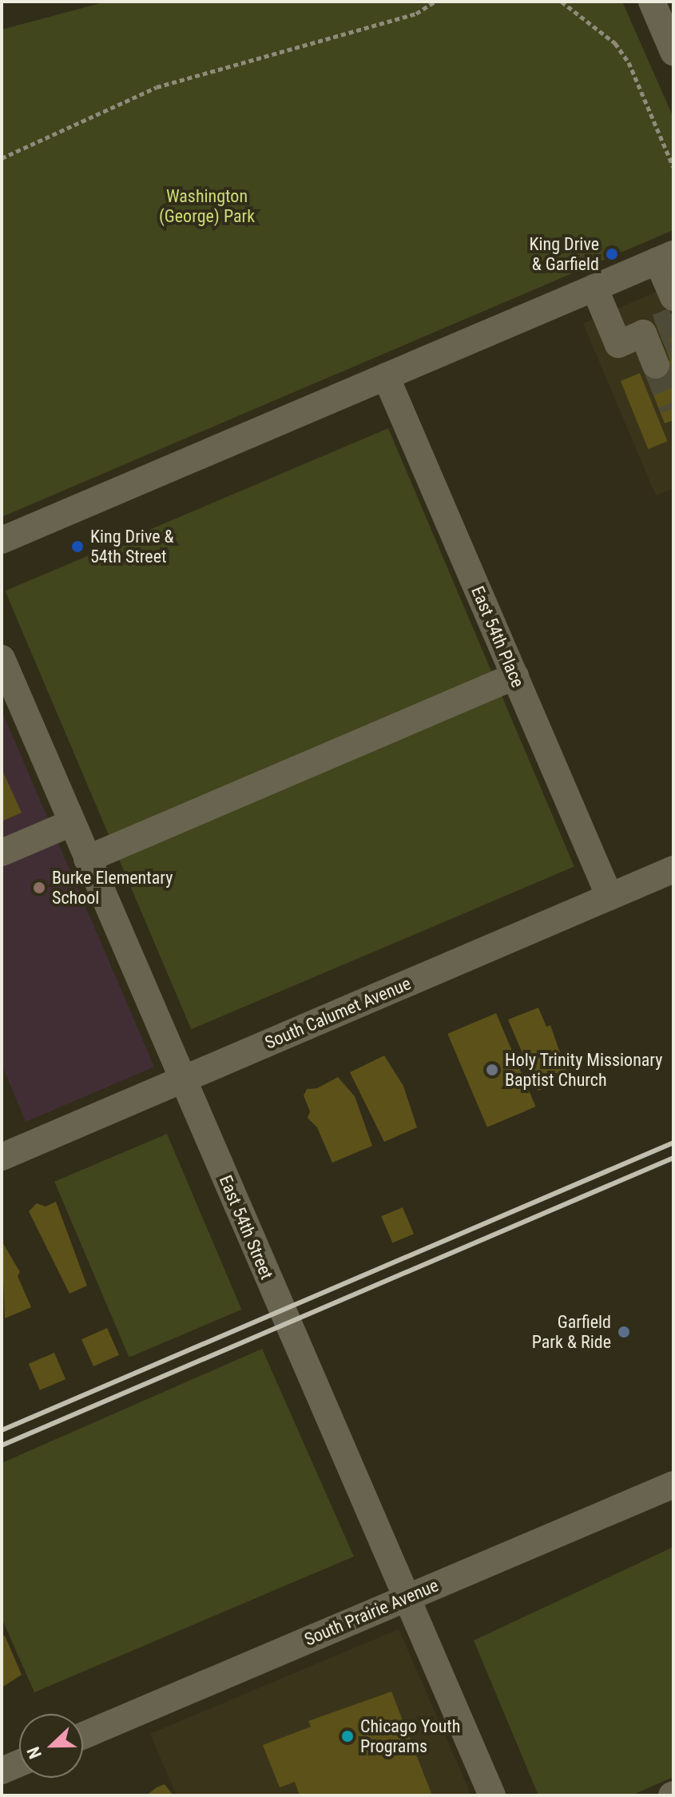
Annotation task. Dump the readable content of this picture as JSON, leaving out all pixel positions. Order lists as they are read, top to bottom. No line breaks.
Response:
{"streets":{"street":["East 54th Place","South Calumet Avenue","East 54th Street","South Prairie Avenue"]},"crossings":[["East 54th Place","South Calumet Avenue"],["South Calumet Avenue","East 54th Street"],["East 54th Street","South Prairie Avenue"]],"parks":["Washington (George) Park"],"places":["King Drive & Garfield","King Drive & 54th Street","Burke Elementary School","Holy Trinity Missionary Baptist Church","Garfield Park & Ride","Chicago Youth Programs"],"north":"left"}
